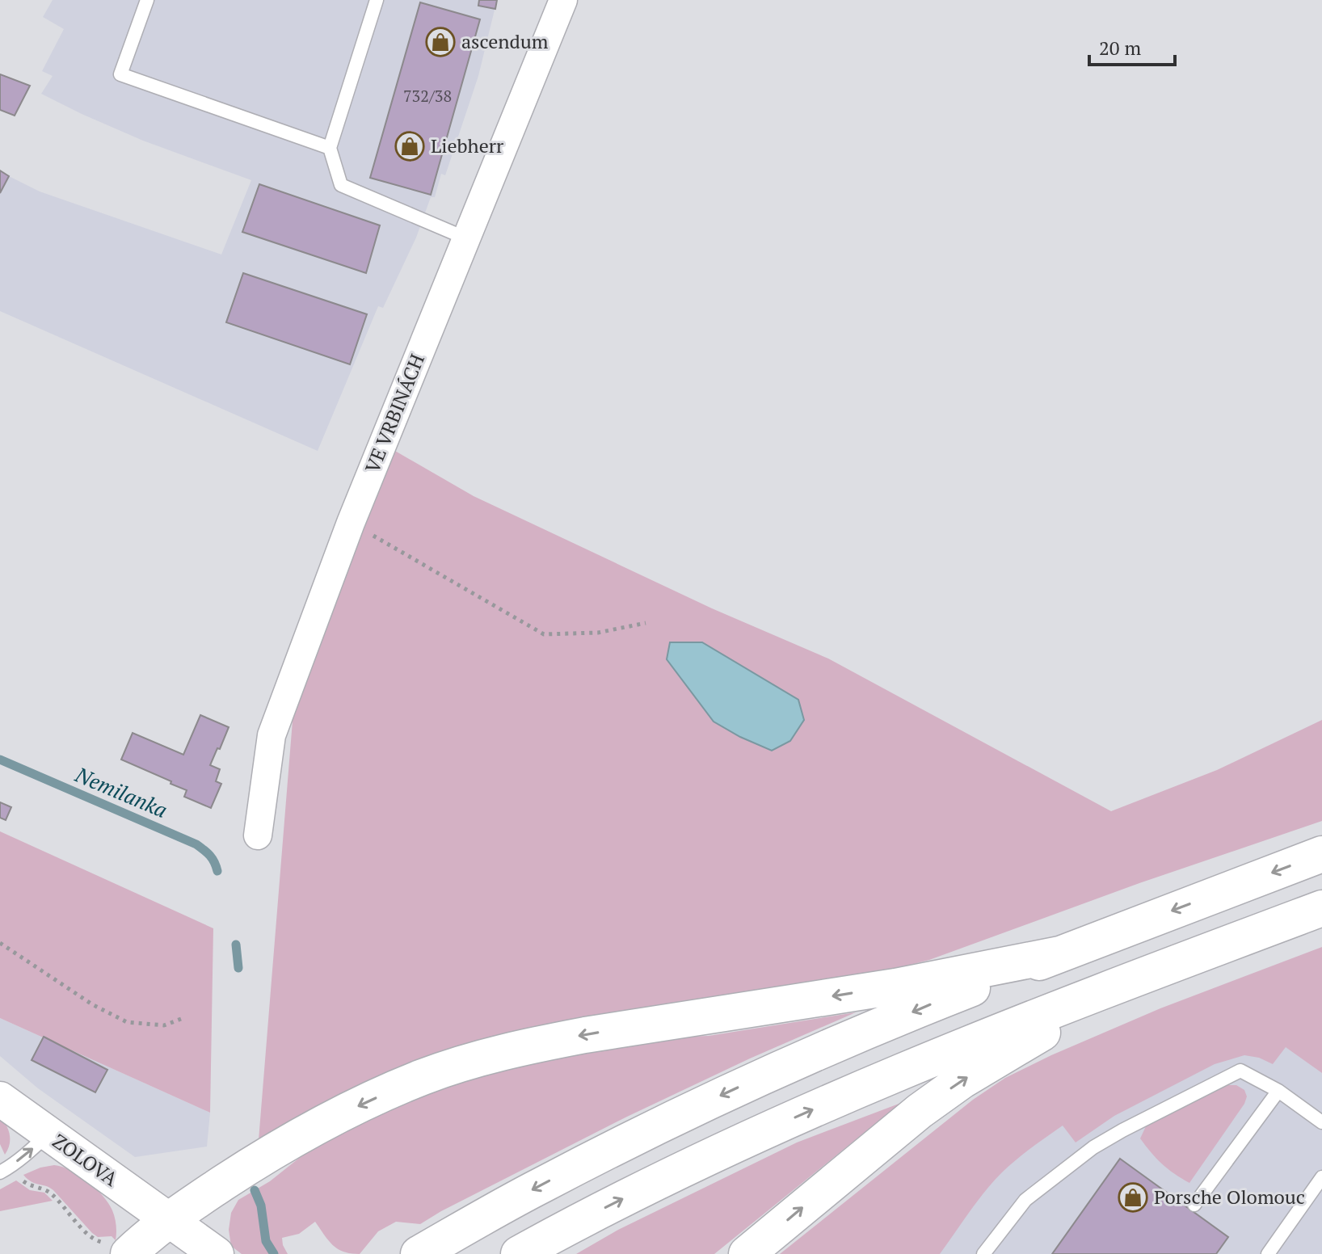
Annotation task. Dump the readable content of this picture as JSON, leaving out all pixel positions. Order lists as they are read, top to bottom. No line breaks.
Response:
{"streets":{"street":["VE VRBINÁCH","ZOLOVA"]},"water":["Nemilanka"],"places":{"shop":["ascendum","Liebherr","Porsche Olomouc"]},"house_numbers":["732/38"],"scale_bar":"20 m"}
